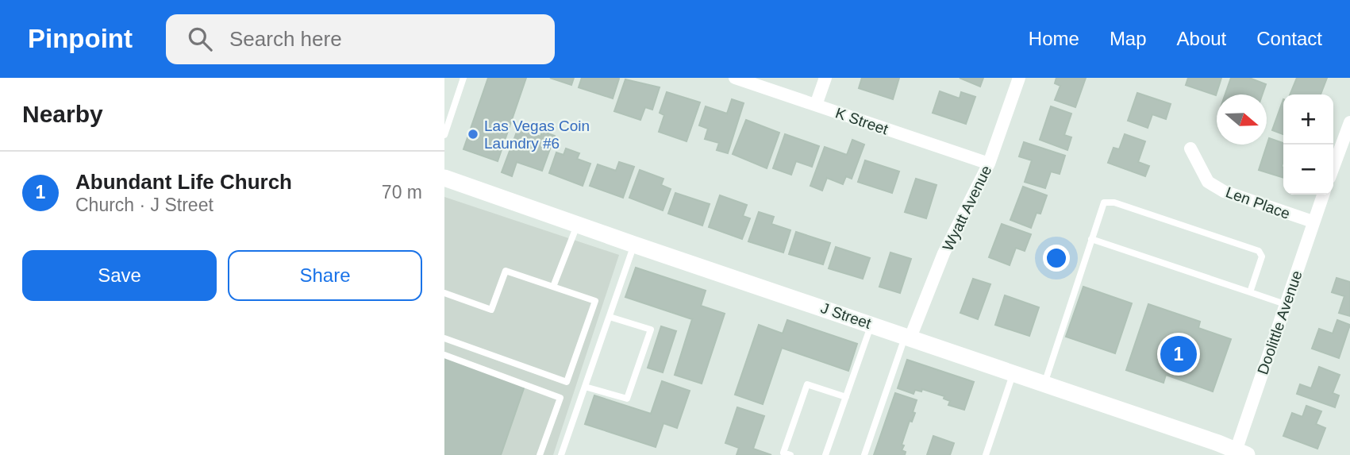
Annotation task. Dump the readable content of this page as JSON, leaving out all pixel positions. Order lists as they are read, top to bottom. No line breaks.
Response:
{"streets":{"street":["K Street","Len Place","Wyatt Avenue","J Street","Doolittle Avenue"]},"crossings":[["K Street","Wyatt Avenue"],["Len Place","Doolittle Avenue"],["Wyatt Avenue","J Street"],["J Street","Doolittle Avenue"]],"places":["Las Vegas Coin Laundry #6"],"north":"right","page":{"header":"Pinpoint","search":"Search here","nav":["Home","Map","About","Contact"],"heading":"Nearby","map_buttons":["+","−"],"list":[{"mark":"1","name":"Abundant Life Church","note":"Church · J Street","value":"70 m"}],"buttons":["Save","Share"],"pins":"1"}}
